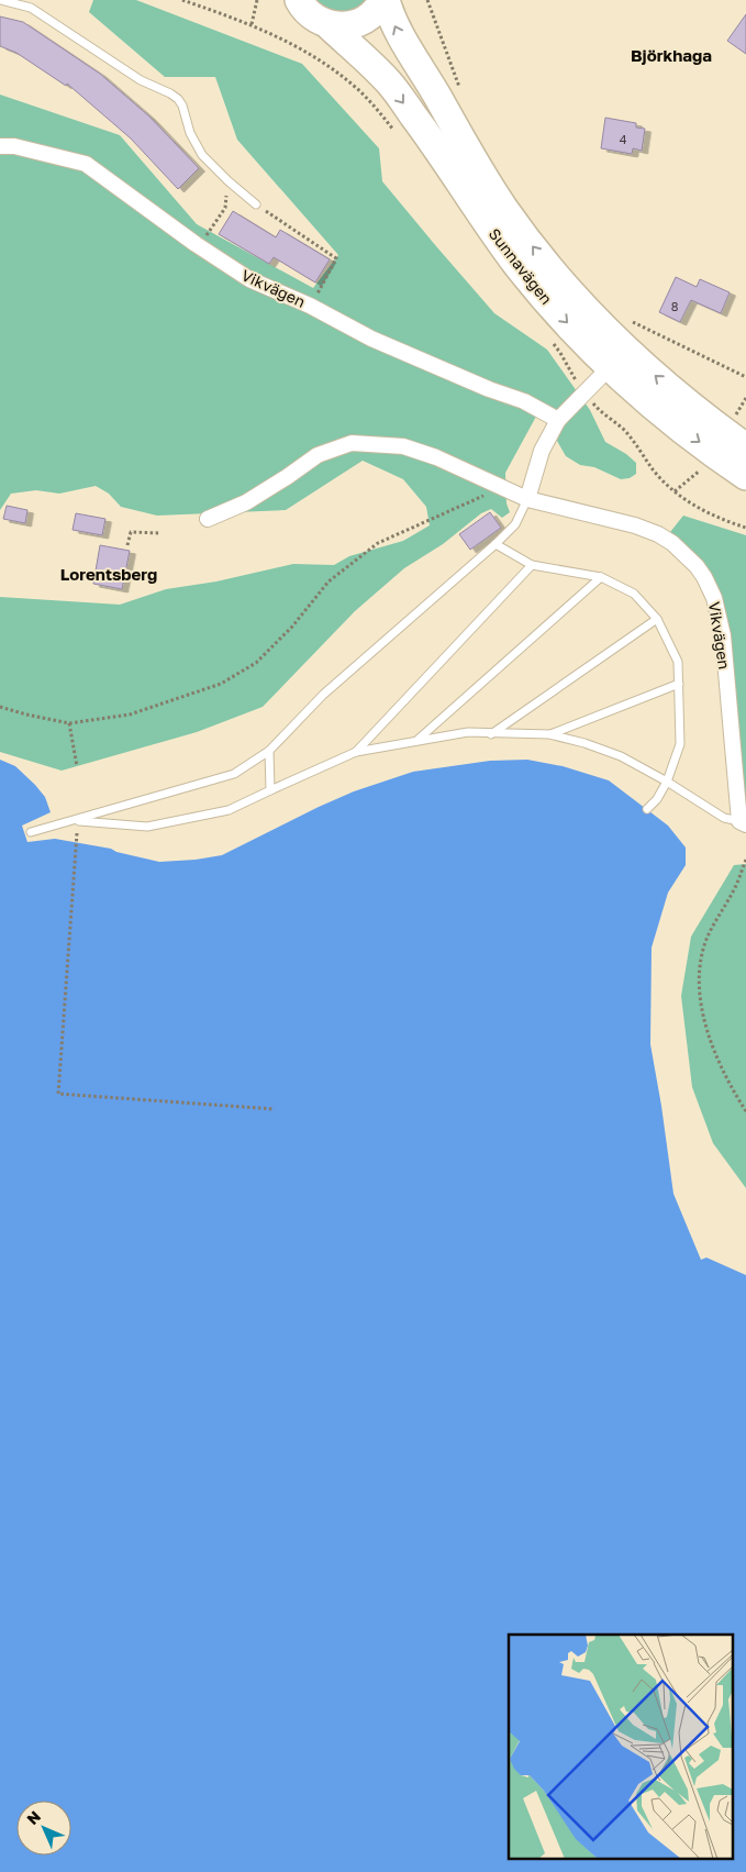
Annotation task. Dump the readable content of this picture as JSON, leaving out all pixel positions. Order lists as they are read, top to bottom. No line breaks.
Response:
{"streets":{"highway":["Sunnavägen"],"street":["Vikvägen"]},"districts":["Björkhaga","Lorentsberg"],"house_numbers":["4","8"],"north":"top left"}
